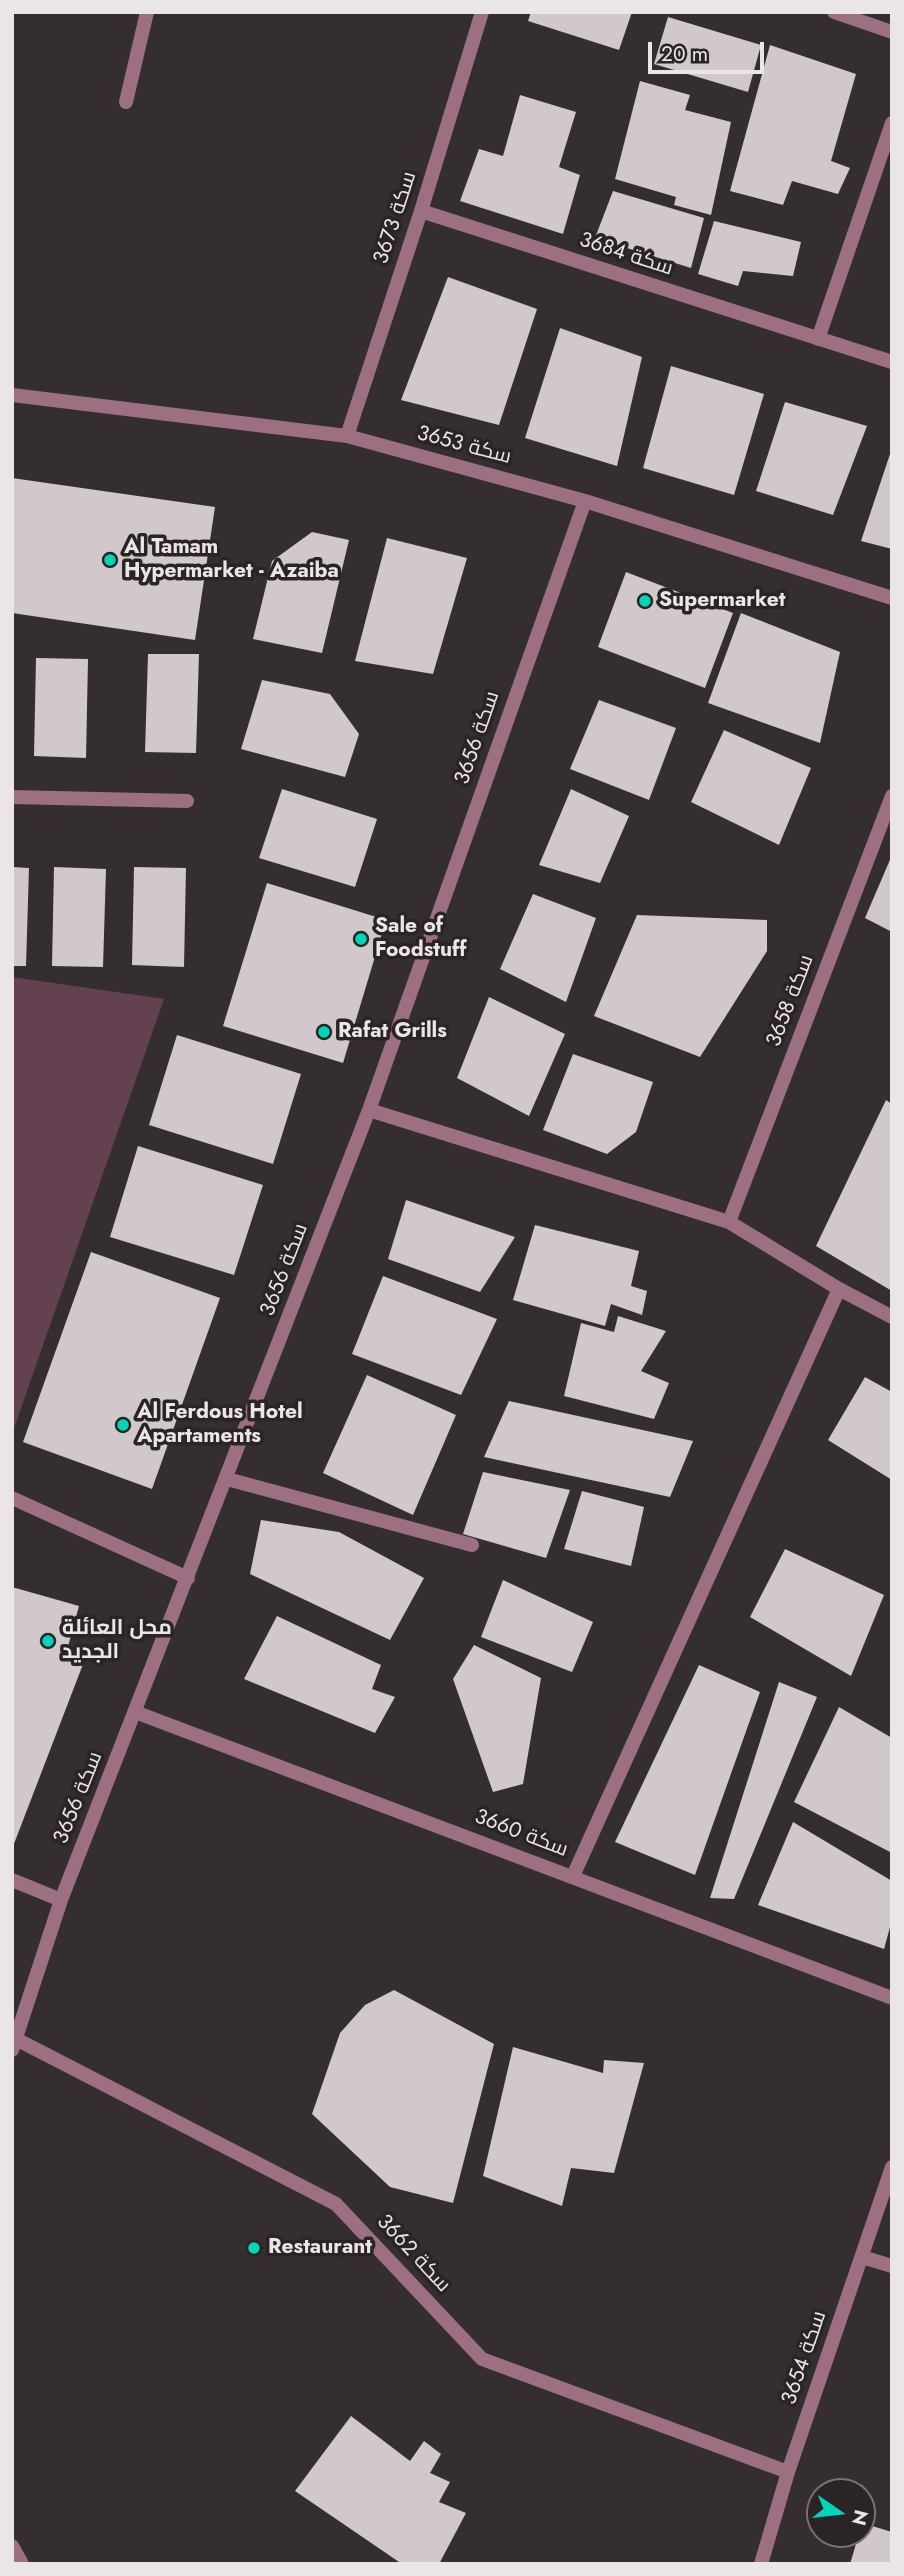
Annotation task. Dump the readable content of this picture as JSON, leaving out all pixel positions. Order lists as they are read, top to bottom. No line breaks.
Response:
{"streets":{"street":["سكة 3673","سكة 3684","سكة 3653","سكة 3656","سكة 3658","سكة 3660","سكة 3662","سكة 3654"]},"crossings":[["سكة 3673","سكة 3684"],["سكة 3673","سكة 3653"],["سكة 3653","سكة 3656"],["سكة 3656","سكة 3660"],["سكة 3656","سكة 3662"],["سكة 3662","سكة 3654"]],"places":["Al Tamam Hypermarket - Azaiba","Supermarket","Sale of Foodstuff","Rafat Grills","Al Ferdous Hotel Apartaments","محل العائلة الجديد","Restaurant"],"scale_bar":"20 m","north":"right"}
